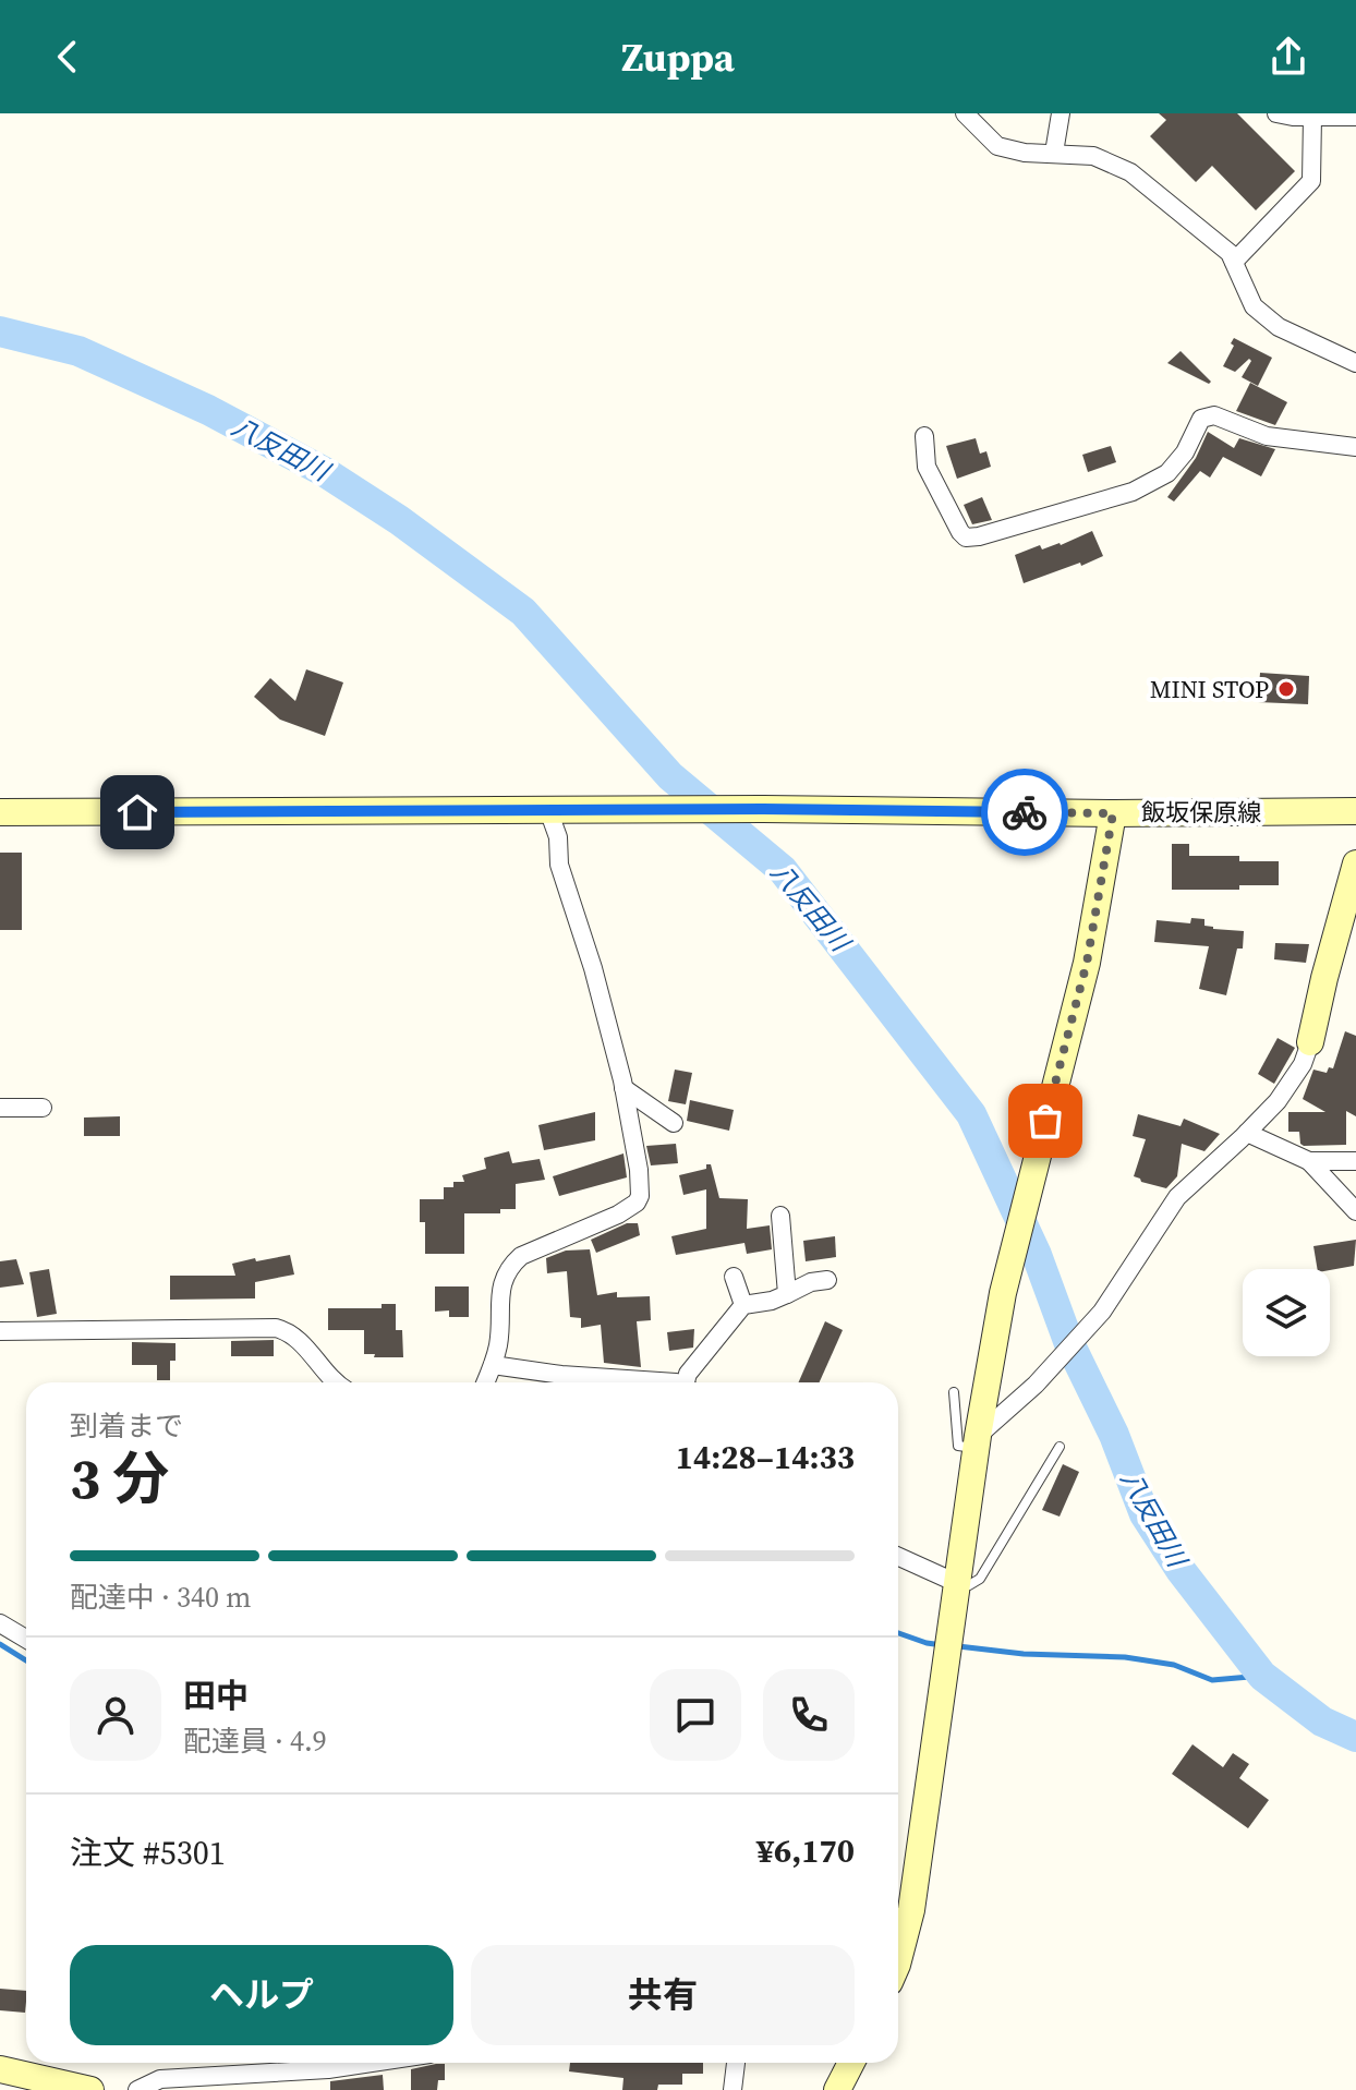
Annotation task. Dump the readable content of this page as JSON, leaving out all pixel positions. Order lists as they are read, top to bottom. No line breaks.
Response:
{"streets":{"street":["飯坂保原線"]},"water":["八反田川"],"places":["MINI STOP"],"page":{"header":"Zuppa","heading":["3 分","到着まで","14:28–14:33"],"panel":["田中","配達員 · 4.9","注文 #5301","¥6,170"],"bar":"配達中 · 340 m","buttons":["ヘルプ","共有"]}}
